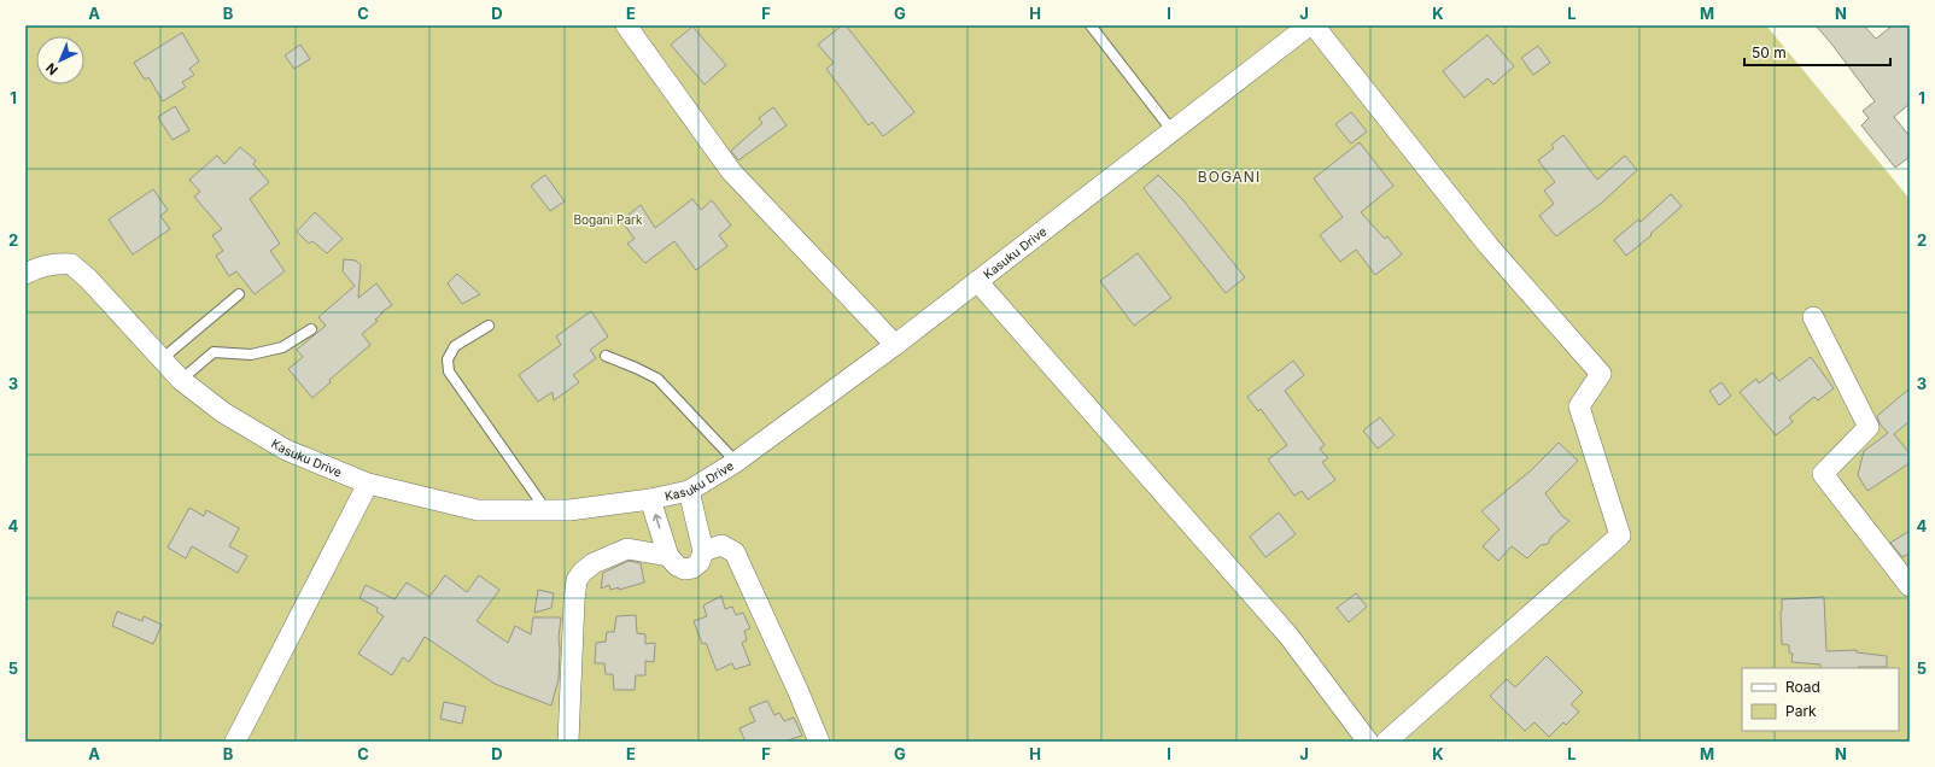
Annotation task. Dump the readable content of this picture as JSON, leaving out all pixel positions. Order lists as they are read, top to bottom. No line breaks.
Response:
{"streets":{"street":["Kasuku Drive"]},"districts":["BOGANI"],"parks":["Bogani Park"],"legend":["Road","Park"],"scale_bar":"50 m","north":"bottom left","grid":{"columns":["A","B","C","D","E","F","G","H","I","J","K","L","M","N"],"rows":["1","2","3","4","5"]}}
